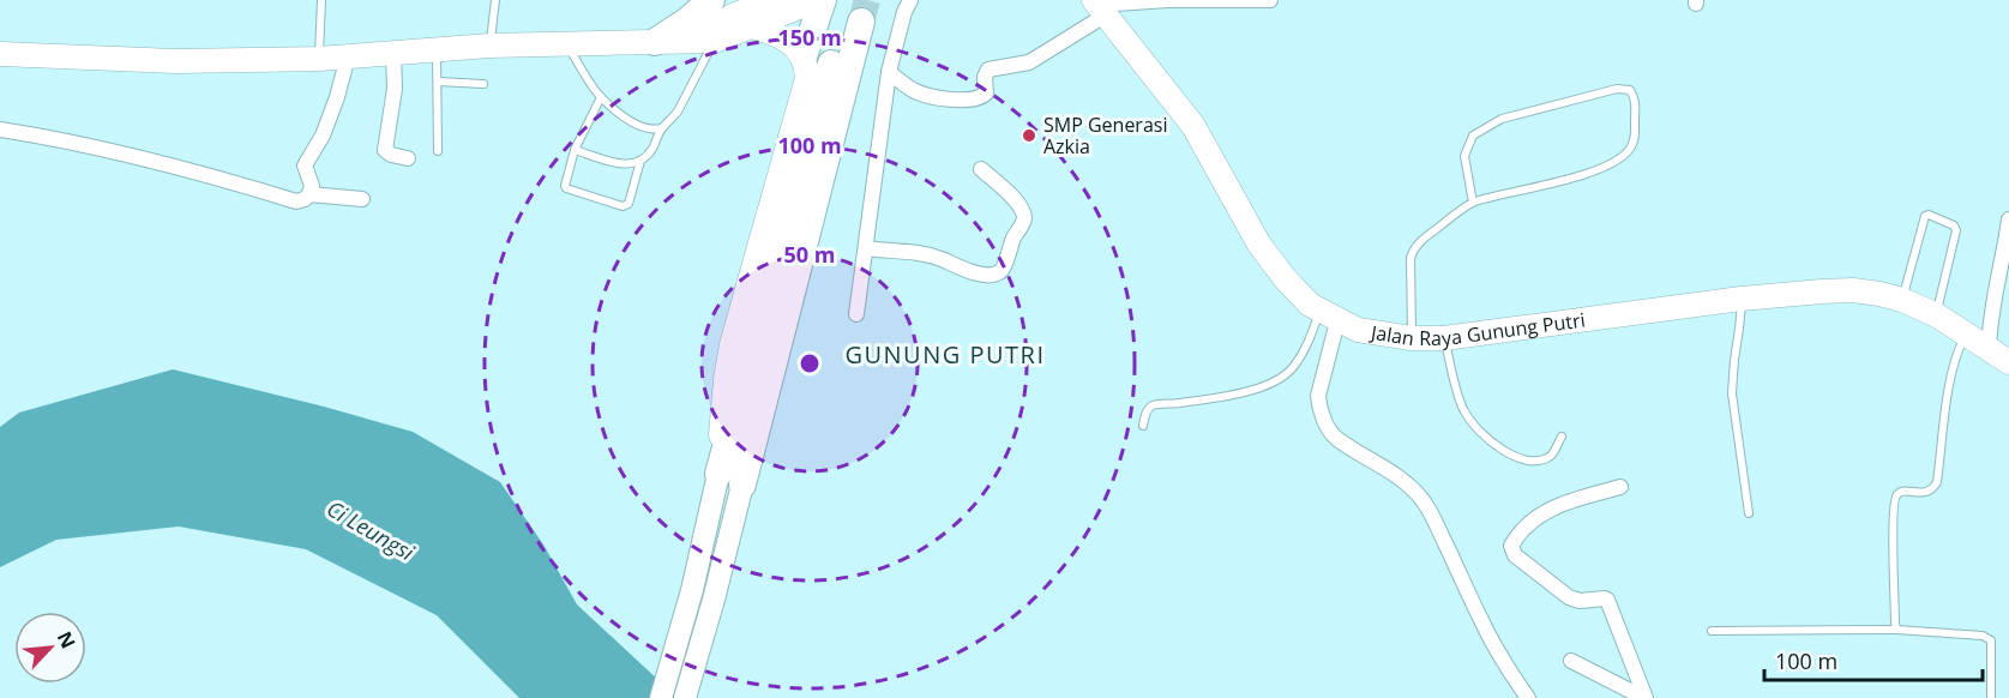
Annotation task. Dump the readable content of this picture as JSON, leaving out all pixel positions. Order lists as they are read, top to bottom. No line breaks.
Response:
{"streets":{"main road":["Jalan Raya Gunung Putri"]},"districts":["GUNUNG PUTRI"],"water":["Ci Leungsi"],"places":["SMP Generasi Azkia"],"scale_bar":"100 m","north":"top right","rings":["150 m","100 m","50 m"]}
